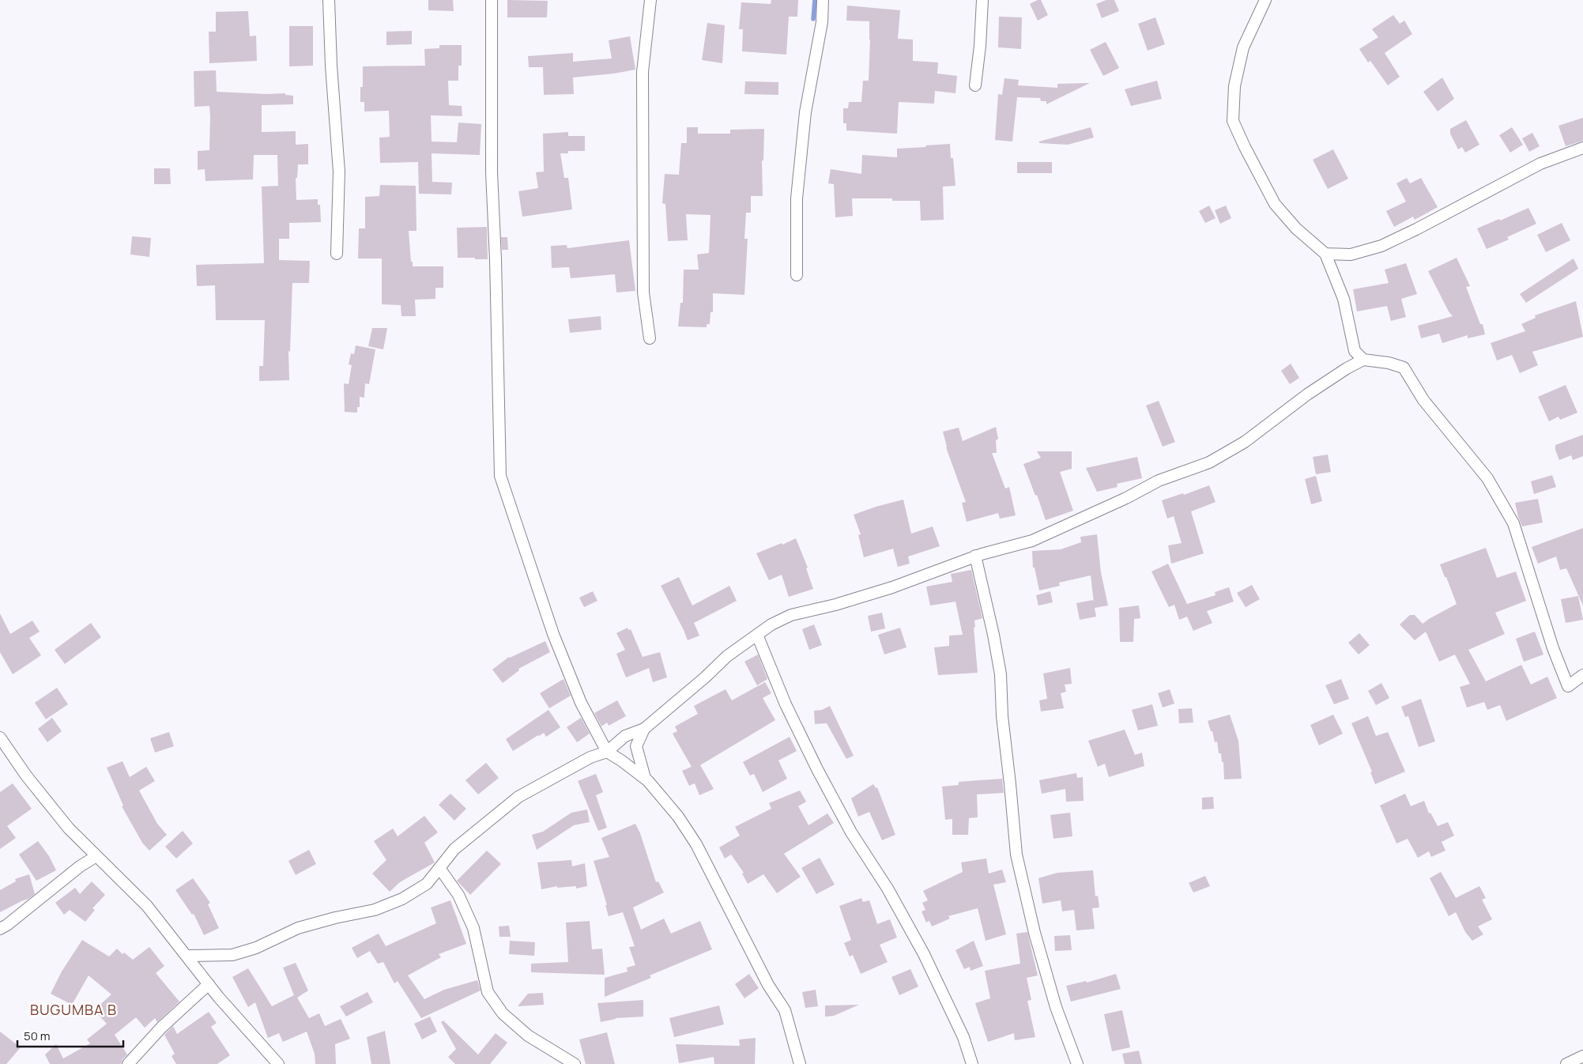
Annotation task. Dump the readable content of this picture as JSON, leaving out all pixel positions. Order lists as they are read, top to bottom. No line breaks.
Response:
{"districts":["BUGUMBA B"],"scale_bar":"50 m"}
